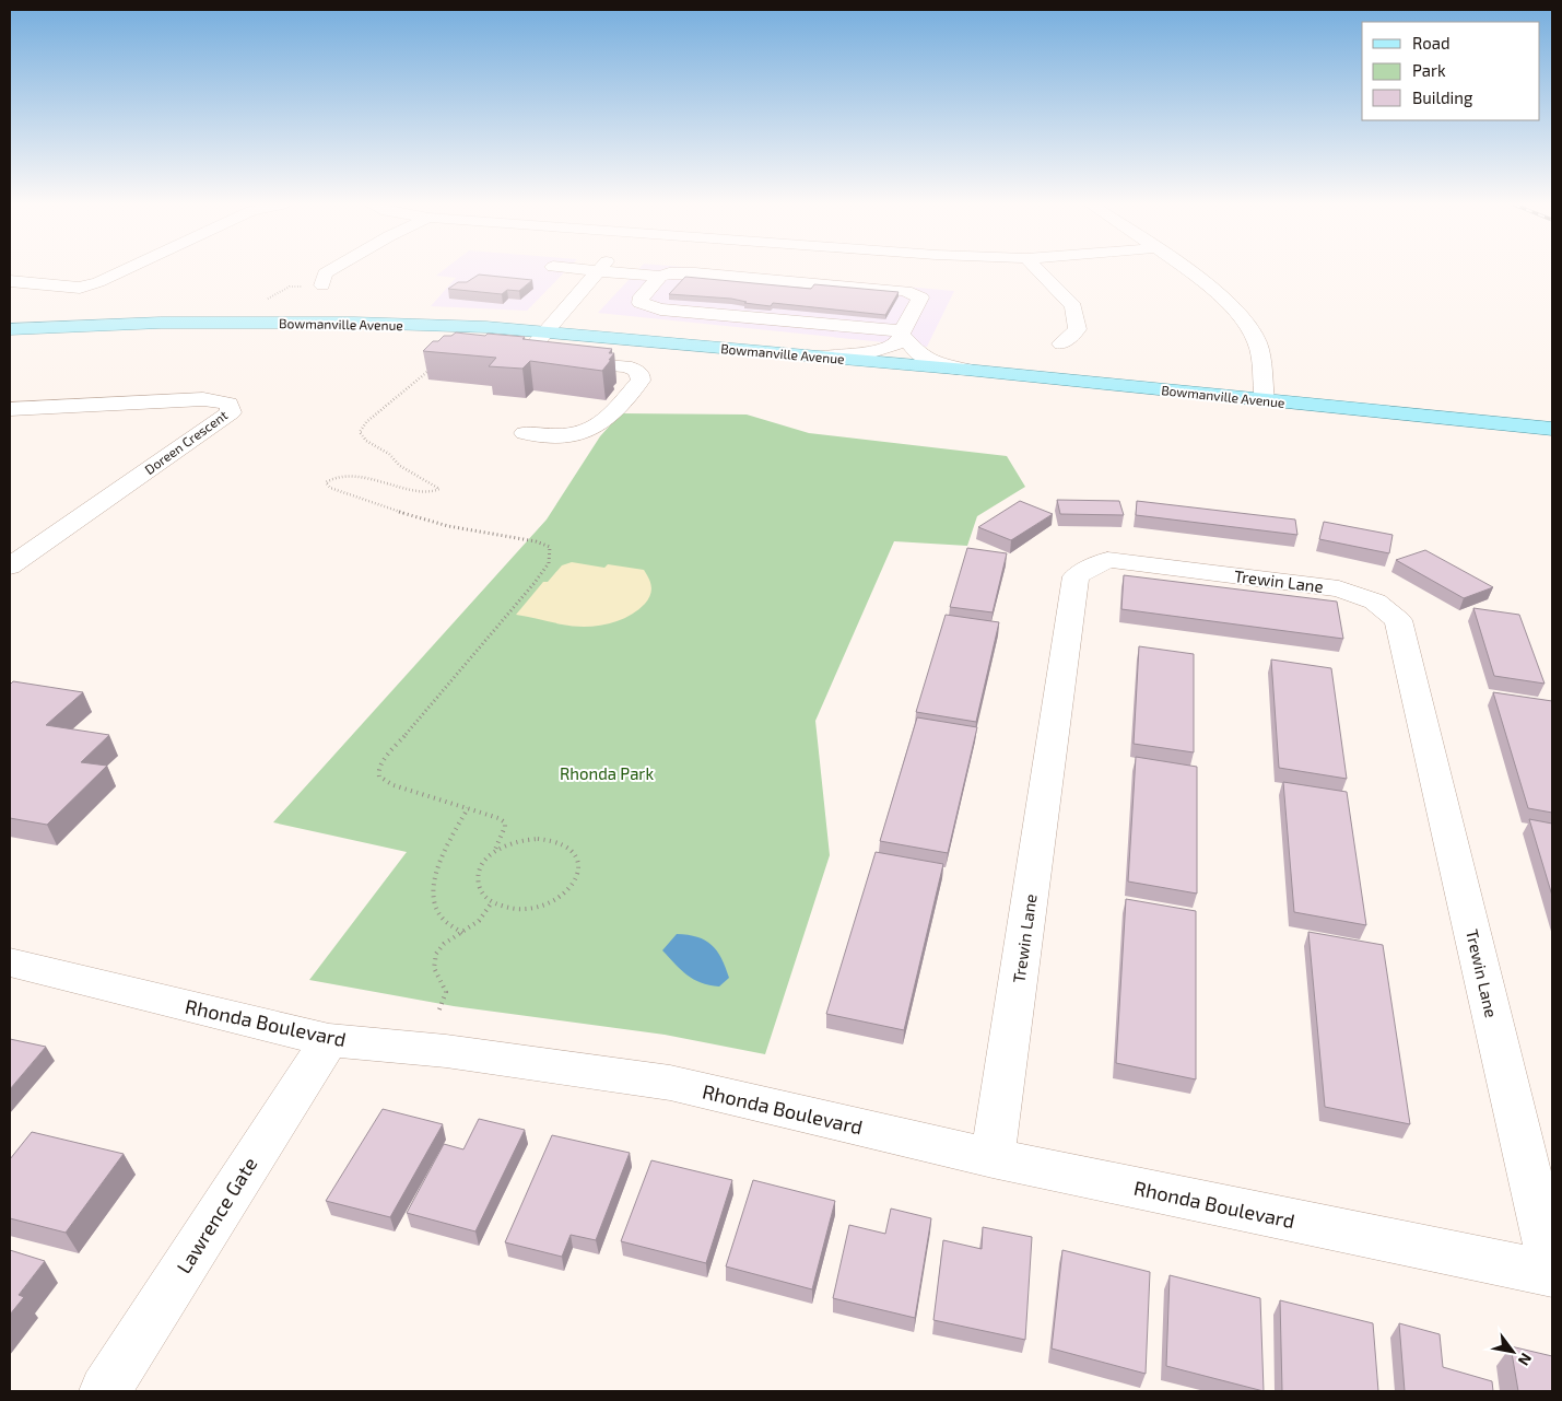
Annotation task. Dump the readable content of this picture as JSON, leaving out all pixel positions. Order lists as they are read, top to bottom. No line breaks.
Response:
{"streets":{"main road":["Bowmanville Avenue"],"street":["Doreen Crescent","Trewin Lane","Rhonda Boulevard","Lawrence Gate"]},"crossings":[["Trewin Lane","Rhonda Boulevard"],["Rhonda Boulevard","Lawrence Gate"]],"parks":["Rhonda Park"],"legend":["Road","Park","Building"],"north":"bottom right"}
